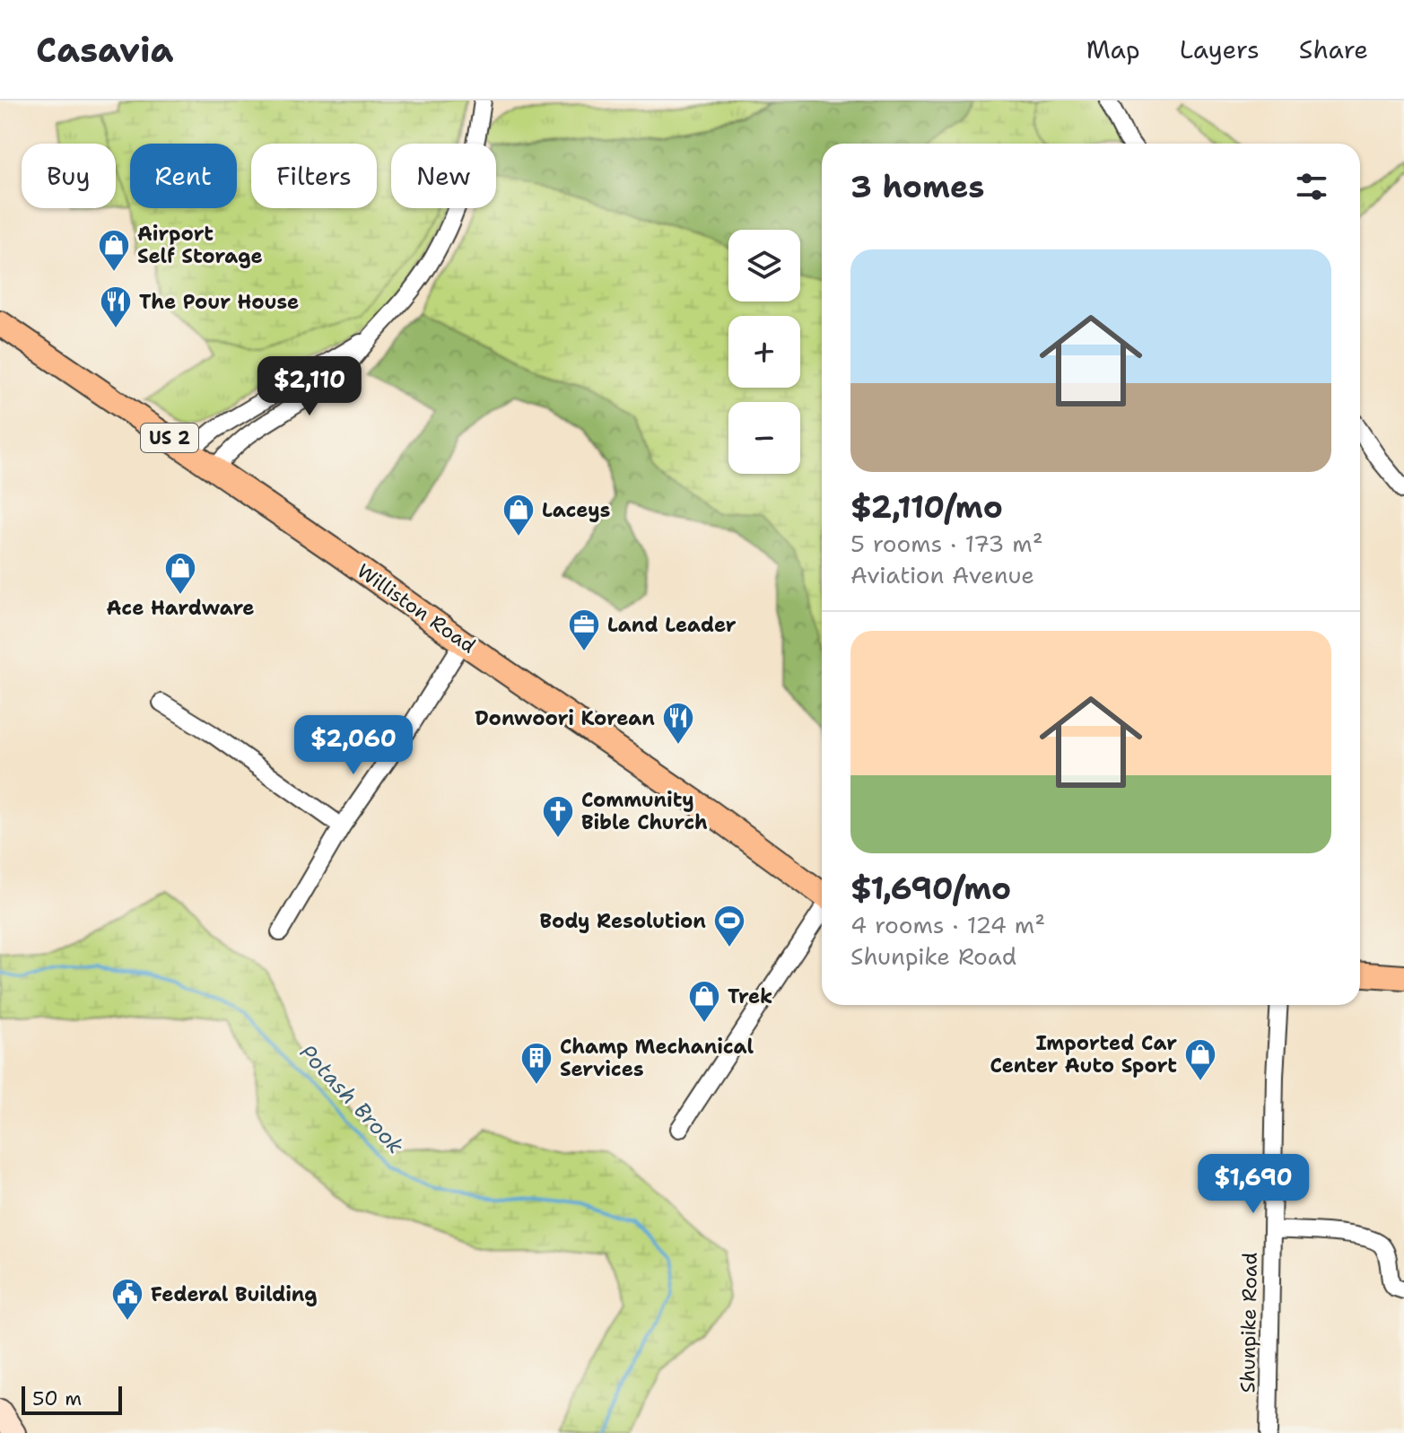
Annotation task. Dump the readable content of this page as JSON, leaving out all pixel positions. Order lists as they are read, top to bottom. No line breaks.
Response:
{"streets":{"main road":["US 2","Williston Road"],"street":["Shunpike Road"]},"water":["Potash Brook"],"places":{"shop":["Airport Self Storage","Laceys","Ace Hardware","Trek","Imported Car Center Auto Sport"],"restaurant":["The Pour House","Donwoori Korean"],"office":["Land Leader"],"church":["Community Bible Church"],"sports":["Body Resolution"],"building":["Champ Mechanical Services"],"public building":["Federal Building"]},"scale_bar":"50 m","page":{"header":"Casavia","nav":["Map","Layers","Share"],"chip":["Buy","Rent","Filters","New"],"heading":"3 homes","map_buttons":["+","−"],"list":[{"name":"$2,110/mo","note":"5 rooms · 173 m² · Aviation Avenue"},{"name":"$1,690/mo","note":"4 rooms · 124 m² · Shunpike Road"}],"price":["$2,110","$2,060","$1,690"],"scale":"50 m"}}
